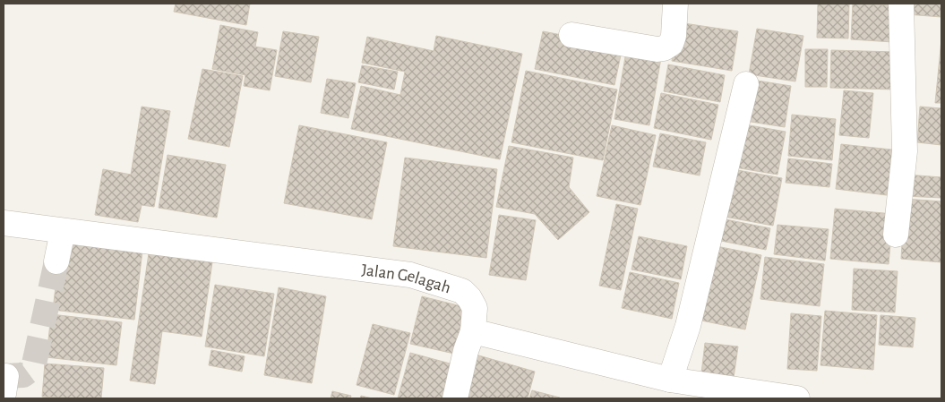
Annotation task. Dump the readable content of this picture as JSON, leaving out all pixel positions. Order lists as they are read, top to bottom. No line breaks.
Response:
{"streets":{"street":["Jalan Gelagah"]}}
